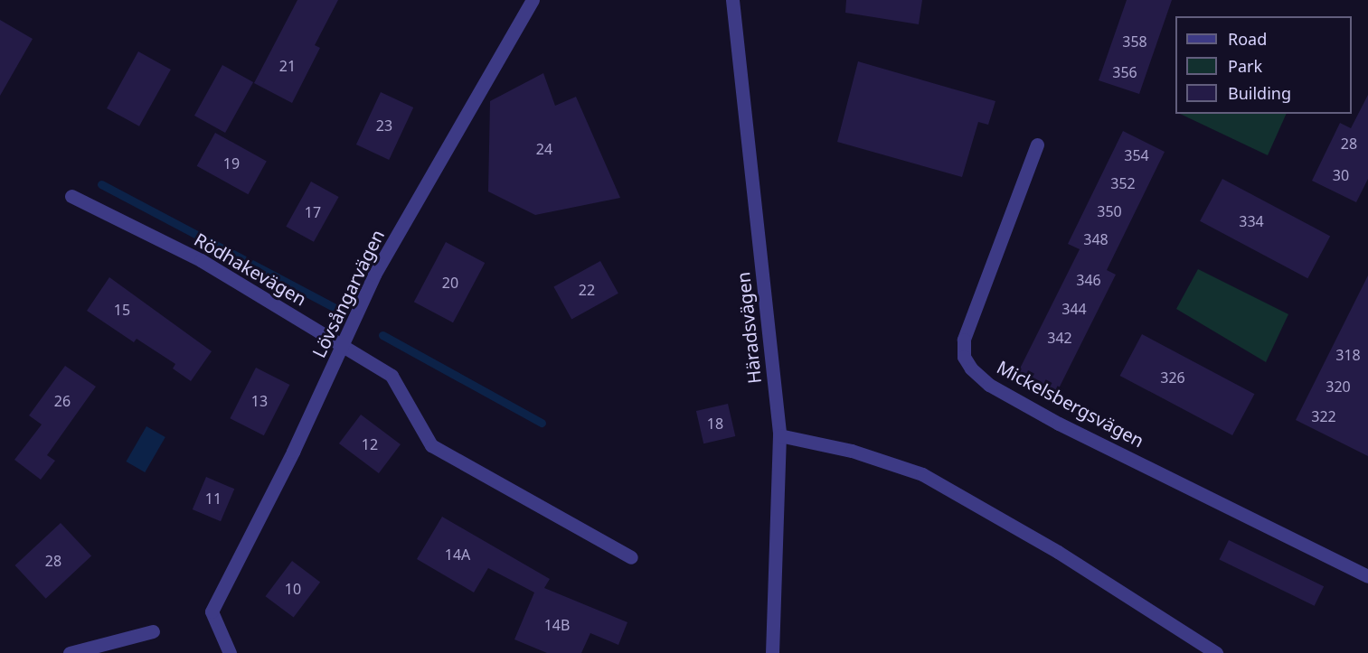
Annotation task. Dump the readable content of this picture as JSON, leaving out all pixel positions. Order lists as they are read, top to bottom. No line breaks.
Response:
{"streets":{"street":["Rödhakevägen","Lövsångarvägen","Häradsvägen","Mickelsbergsvägen"]},"crossings":[["Rödhakevägen","Lövsångarvägen"]],"house_numbers":["358","21","356","23","28","24","354","19","30","352","350","17","334","348","346","20","22","344","15","342","318","326","320","26","13","322","18","12","11","14A","28","10","14B"],"legend":["Road","Park","Building"]}
